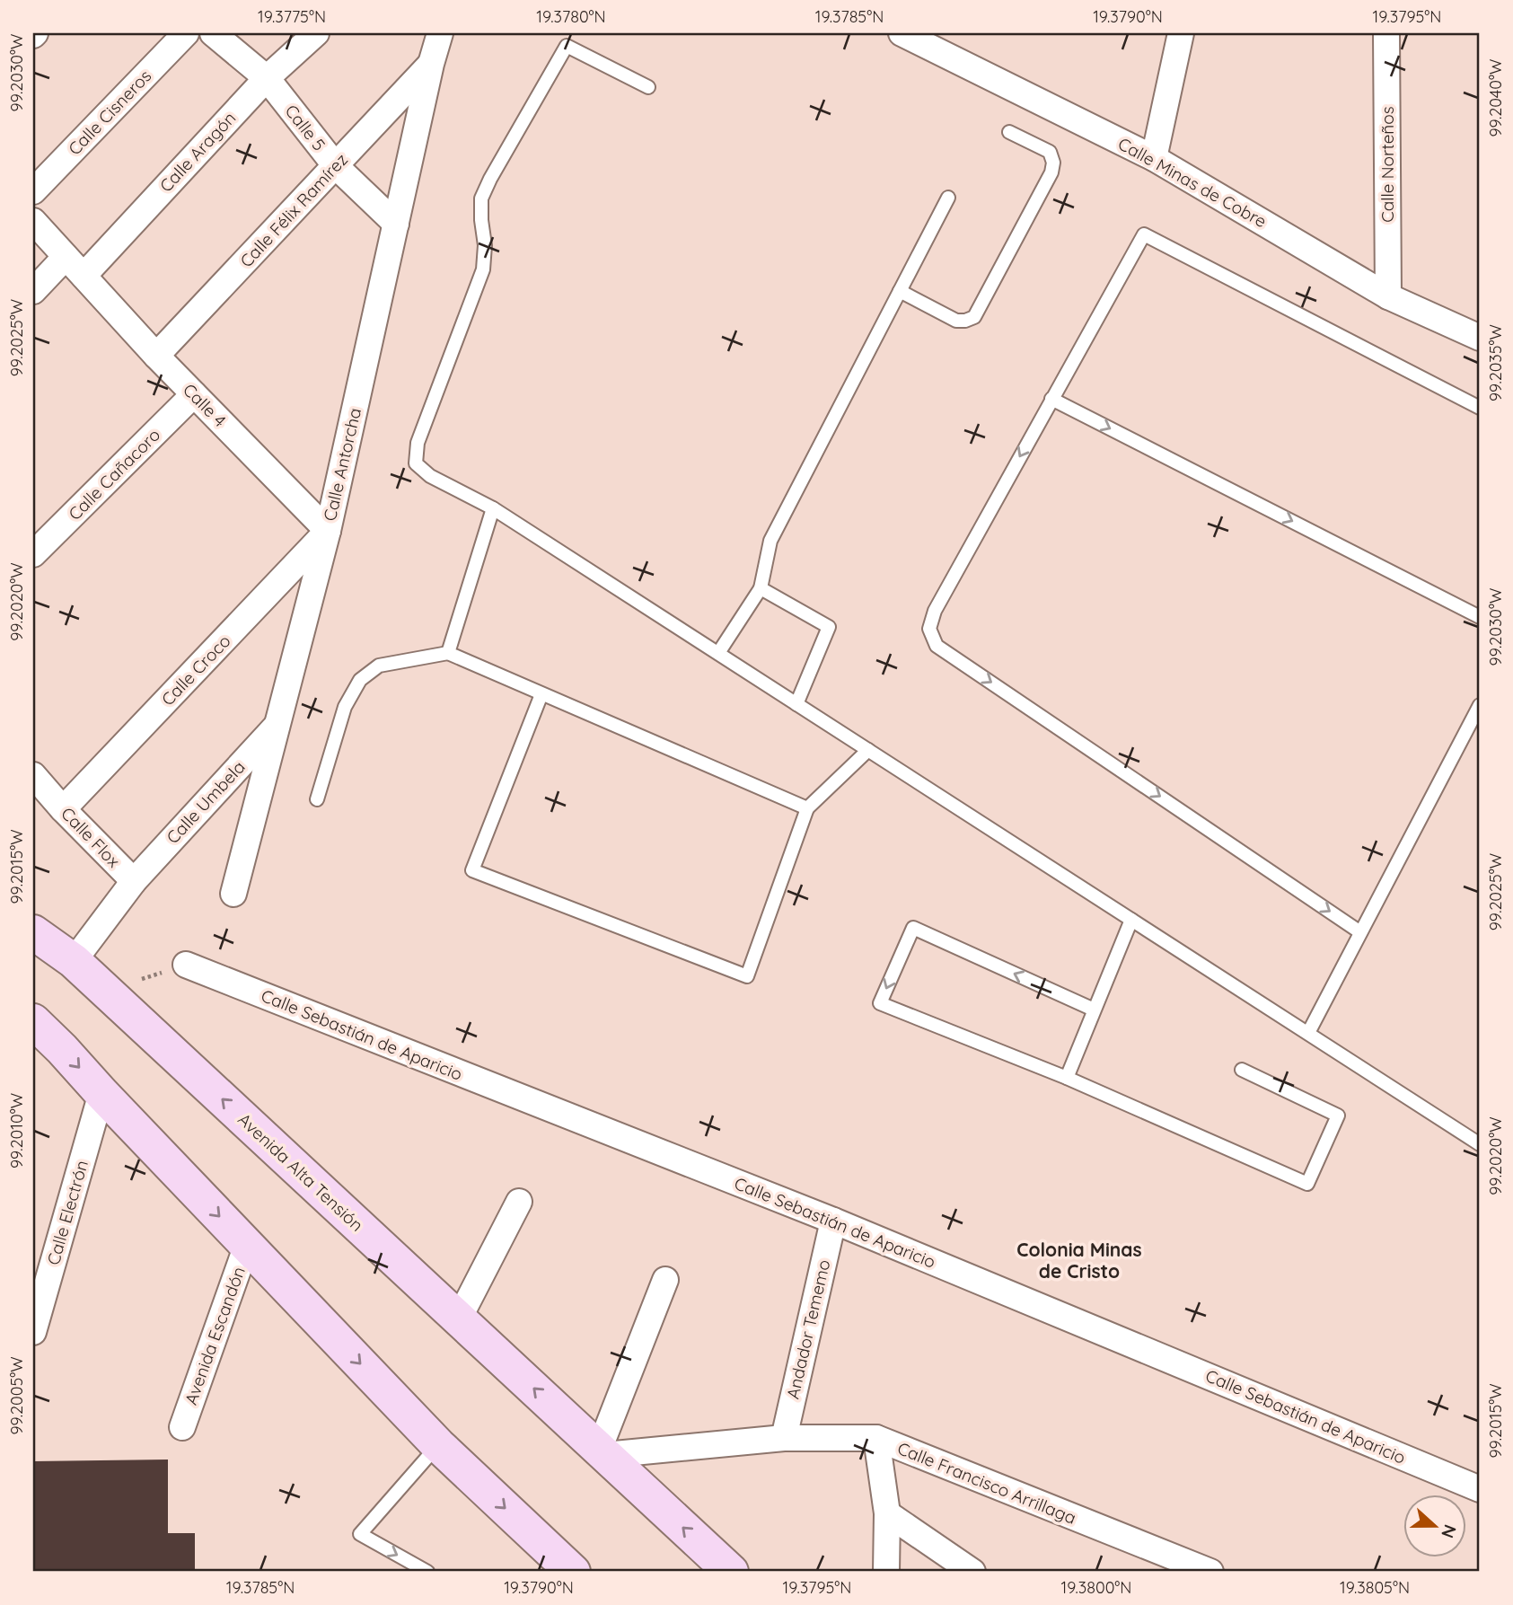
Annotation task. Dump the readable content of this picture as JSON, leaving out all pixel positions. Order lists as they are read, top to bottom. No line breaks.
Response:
{"streets":{"main road":["Avenida Alta Tensión"],"street":["Calle Cisneros","Calle 5","Calle Aragón","Calle Norteños","Calle Minas de Cobre","Calle Félix Ramírez","Calle 4","Calle Antorcha","Calle Cañacoro","Calle Croco","Calle Umbela","Calle Flox","Calle Sebastián de Aparicio","Calle Electrón","Andador Tememo","Avenida Escandón","Calle Francisco Arrillaga"]},"crossings":[["Calle 5","Calle Aragón"],["Calle 5","Calle Félix Ramírez"],["Calle 5","Calle Antorcha"],["Calle Aragón","Calle 4"],["Calle Norteños","Calle Minas de Cobre"],["Calle Félix Ramírez","Calle 4"],["Calle Félix Ramírez","Calle Antorcha"],["Calle 4","Calle Antorcha"],["Calle 4","Calle Cañacoro"],["Calle 4","Calle Croco"],["Calle Antorcha","Calle Croco"],["Calle Antorcha","Calle Umbela"],["Calle Croco","Calle Flox"],["Calle Umbela","Calle Flox"],["Calle Flox","Avenida Alta Tensión"],["Calle Sebastián de Aparicio","Andador Tememo"],["Avenida Alta Tensión","Calle Francisco Arrillaga"],["Andador Tememo","Calle Francisco Arrillaga"]],"districts":["Colonia Minas de Cristo"],"north":"right","coordinates":["19.3775°N","19.3780°N","19.3785°N","19.3790°N","19.3795°N","99.2030°W","99.2040°W","99.2025°W","99.2035°W","99.2020°W","99.2015°W","99.2010°W","99.2005°W","19.3800°N","19.3805°N"]}
